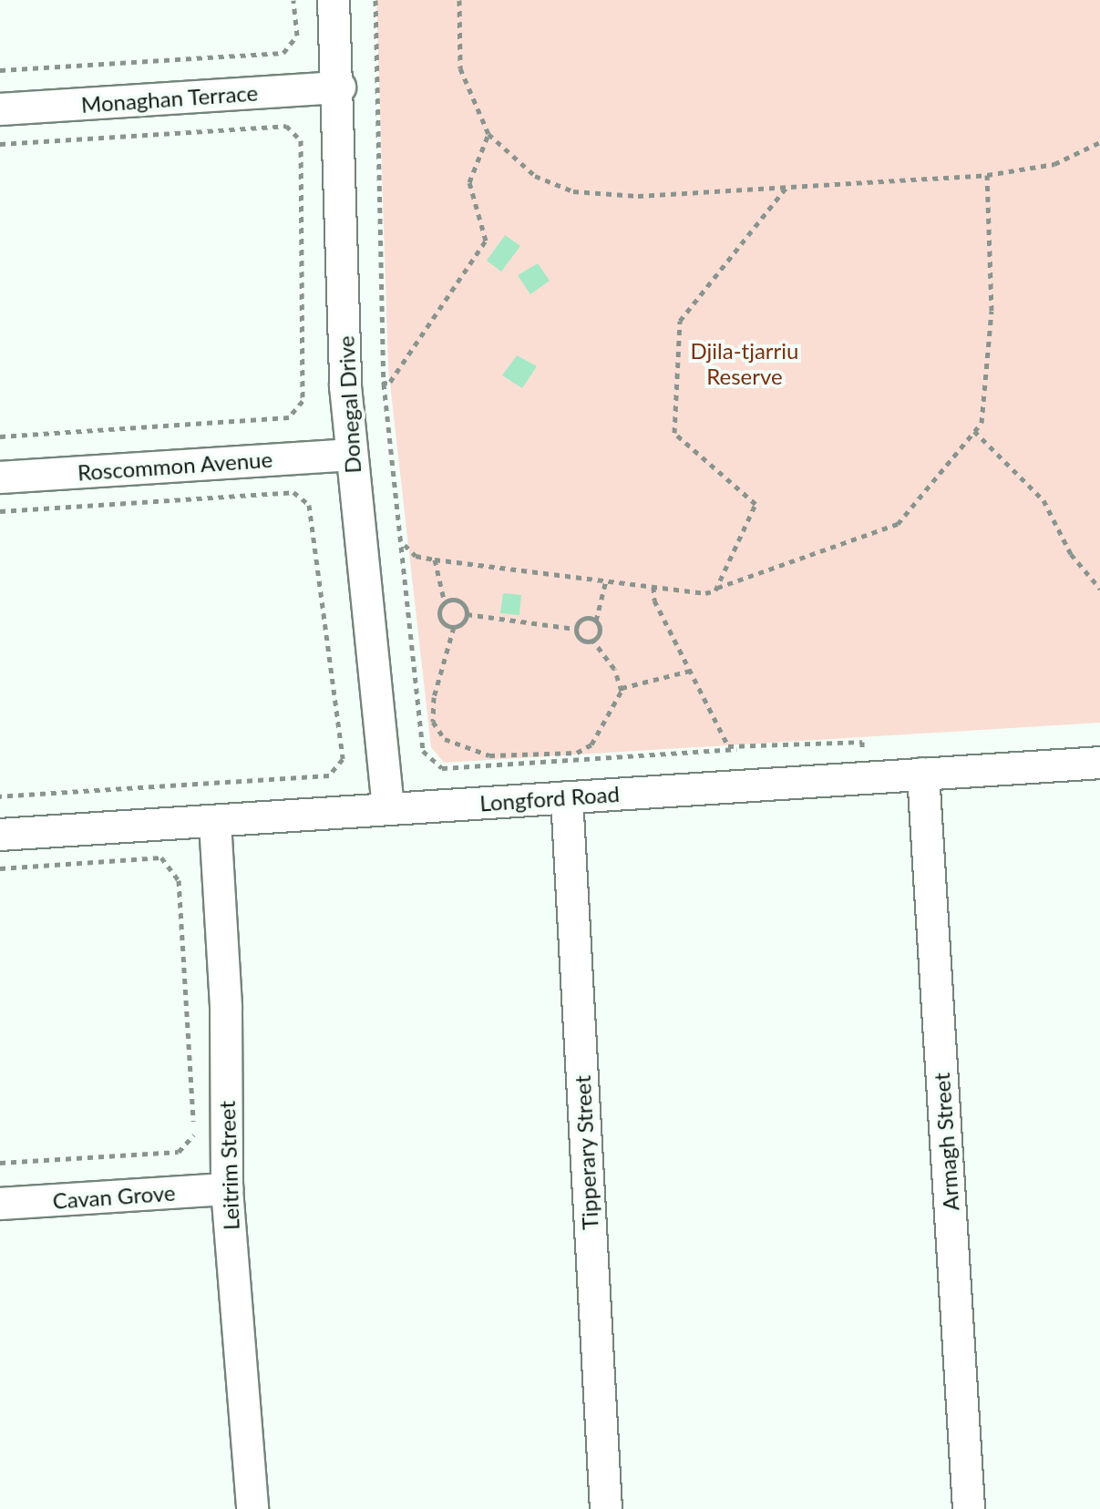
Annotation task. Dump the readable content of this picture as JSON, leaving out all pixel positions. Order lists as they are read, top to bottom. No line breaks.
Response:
{"streets":{"street":["Monaghan Terrace","Donegal Drive","Roscommon Avenue","Longford Road","Armagh Street","Tipperary Street","Leitrim Street","Cavan Grove"]},"crossings":[["Monaghan Terrace","Donegal Drive"],["Donegal Drive","Roscommon Avenue"],["Donegal Drive","Longford Road"],["Longford Road","Armagh Street"],["Longford Road","Tipperary Street"],["Longford Road","Leitrim Street"],["Leitrim Street","Cavan Grove"]],"parks":["Djila-tjarriu Reserve"]}
